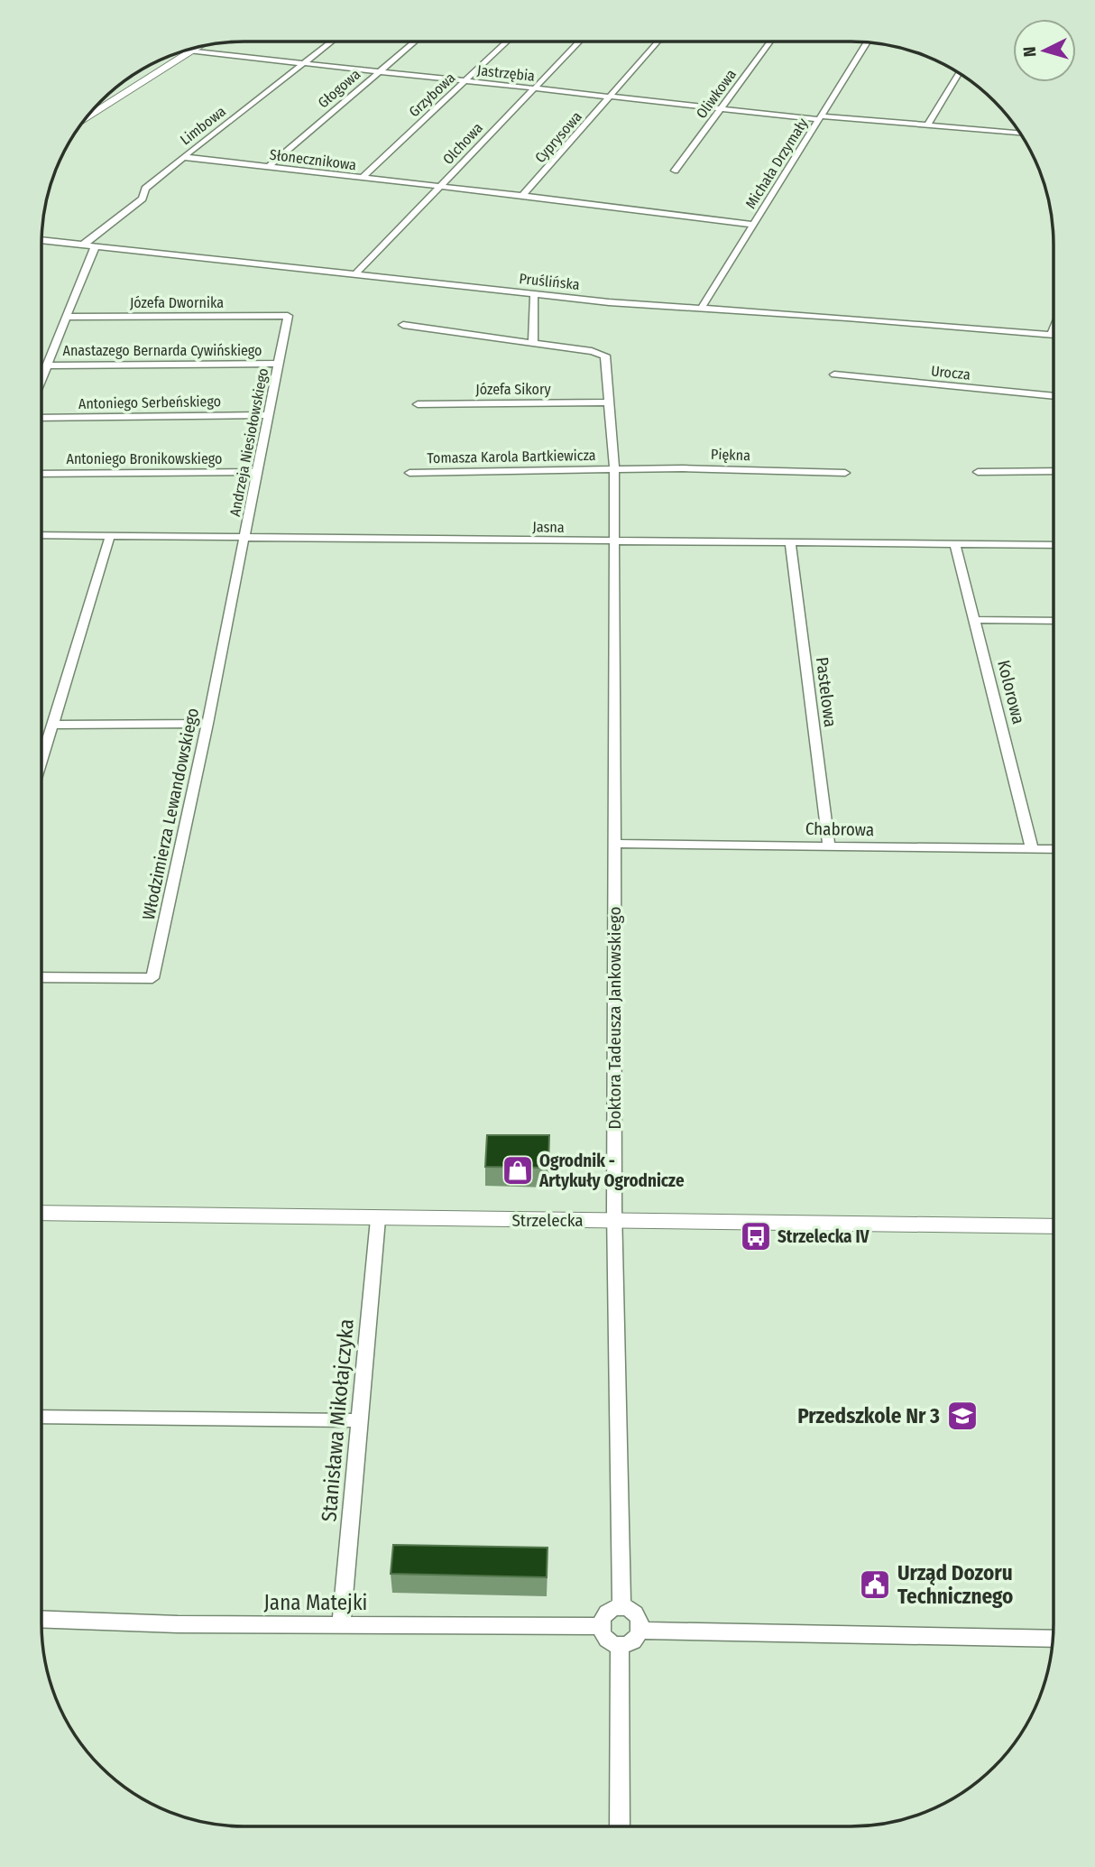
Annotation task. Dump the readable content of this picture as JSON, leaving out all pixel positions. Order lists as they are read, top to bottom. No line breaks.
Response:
{"streets":{"street":["Jastrzębia","Głogowa","Oliwkowa","Grzybowa","Limbowa","Cyprysowa","Olchowa","Słonecznikowa","Michała Drzymały","Pruślińska","Józefa Dwornika","Anastazego Bernarda Cywińskiego","Urocza","Józefa Sikory","Antoniego Serbeńskiego","Andrzeja Niesiołowskiego","Piękna","Tomasza Karola Bartkiewicza","Antoniego Bronikowskiego","Jasna","Pastelowa","Kolorowa","Włodzimierza Lewandowskiego","Chabrowa","Doktora Tadeusza Jankowskiego","Strzelecka","Stanisława Mikołajczyka","Jana Matejki"]},"crossings":[["Jastrzębia","Głogowa"],["Jastrzębia","Oliwkowa"],["Jastrzębia","Grzybowa"],["Jastrzębia","Limbowa"],["Jastrzębia","Cyprysowa"],["Jastrzębia","Olchowa"],["Jastrzębia","Michała Drzymały"],["Głogowa","Słonecznikowa"],["Grzybowa","Słonecznikowa"],["Limbowa","Słonecznikowa"],["Limbowa","Pruślińska"],["Olchowa","Słonecznikowa"],["Olchowa","Pruślińska"],["Michała Drzymały","Pruślińska"],["Józefa Dwornika","Andrzeja Niesiołowskiego"],["Anastazego Bernarda Cywińskiego","Andrzeja Niesiołowskiego"],["Józefa Sikory","Doktora Tadeusza Jankowskiego"],["Antoniego Serbeńskiego","Andrzeja Niesiołowskiego"],["Andrzeja Niesiołowskiego","Antoniego Bronikowskiego"],["Andrzeja Niesiołowskiego","Jasna"],["Andrzeja Niesiołowskiego","Włodzimierza Lewandowskiego"],["Piękna","Tomasza Karola Bartkiewicza"],["Piękna","Doktora Tadeusza Jankowskiego"],["Tomasza Karola Bartkiewicza","Doktora Tadeusza Jankowskiego"],["Jasna","Pastelowa"],["Jasna","Kolorowa"],["Jasna","Włodzimierza Lewandowskiego"],["Jasna","Doktora Tadeusza Jankowskiego"],["Pastelowa","Chabrowa"],["Kolorowa","Chabrowa"],["Chabrowa","Doktora Tadeusza Jankowskiego"],["Doktora Tadeusza Jankowskiego","Strzelecka"],["Doktora Tadeusza Jankowskiego","Jana Matejki"],["Strzelecka","Stanisława Mikołajczyka"],["Stanisława Mikołajczyka","Jana Matejki"]],"places":{"shop":["Ogrodnik - Artykuły Ogrodnicze"],"bus stop":["Strzelecka IV"],"school or university":["Przedszkole Nr 3"],"public building":["Urząd Dozoru Technicznego"]},"north":"left"}
